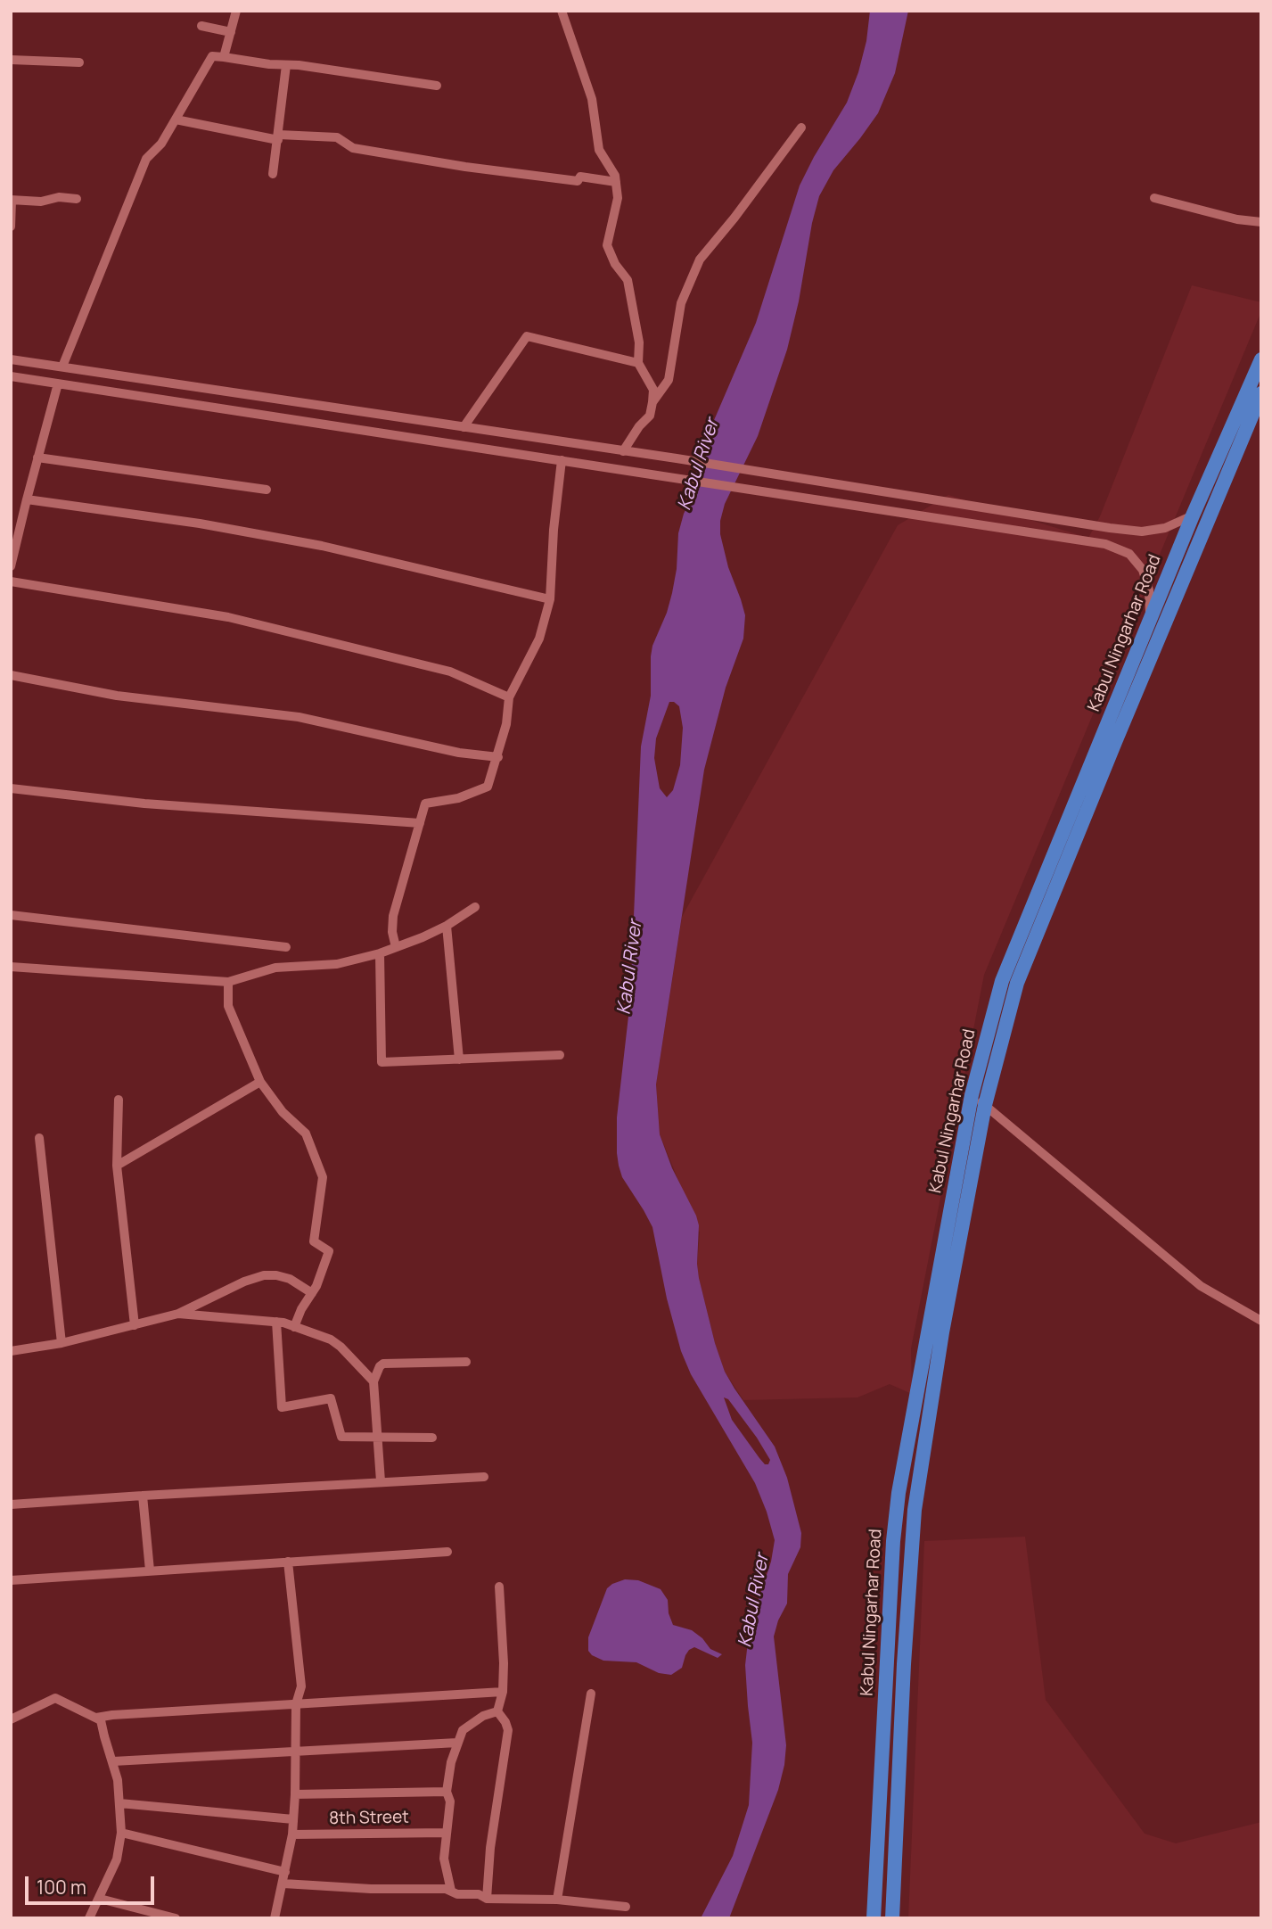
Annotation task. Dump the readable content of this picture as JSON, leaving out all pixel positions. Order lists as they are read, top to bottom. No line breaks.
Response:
{"streets":{"highway":["Kabul Ningarhar Road"],"street":["8th Street"]},"water":["Kabul River"],"scale_bar":"100 m"}
